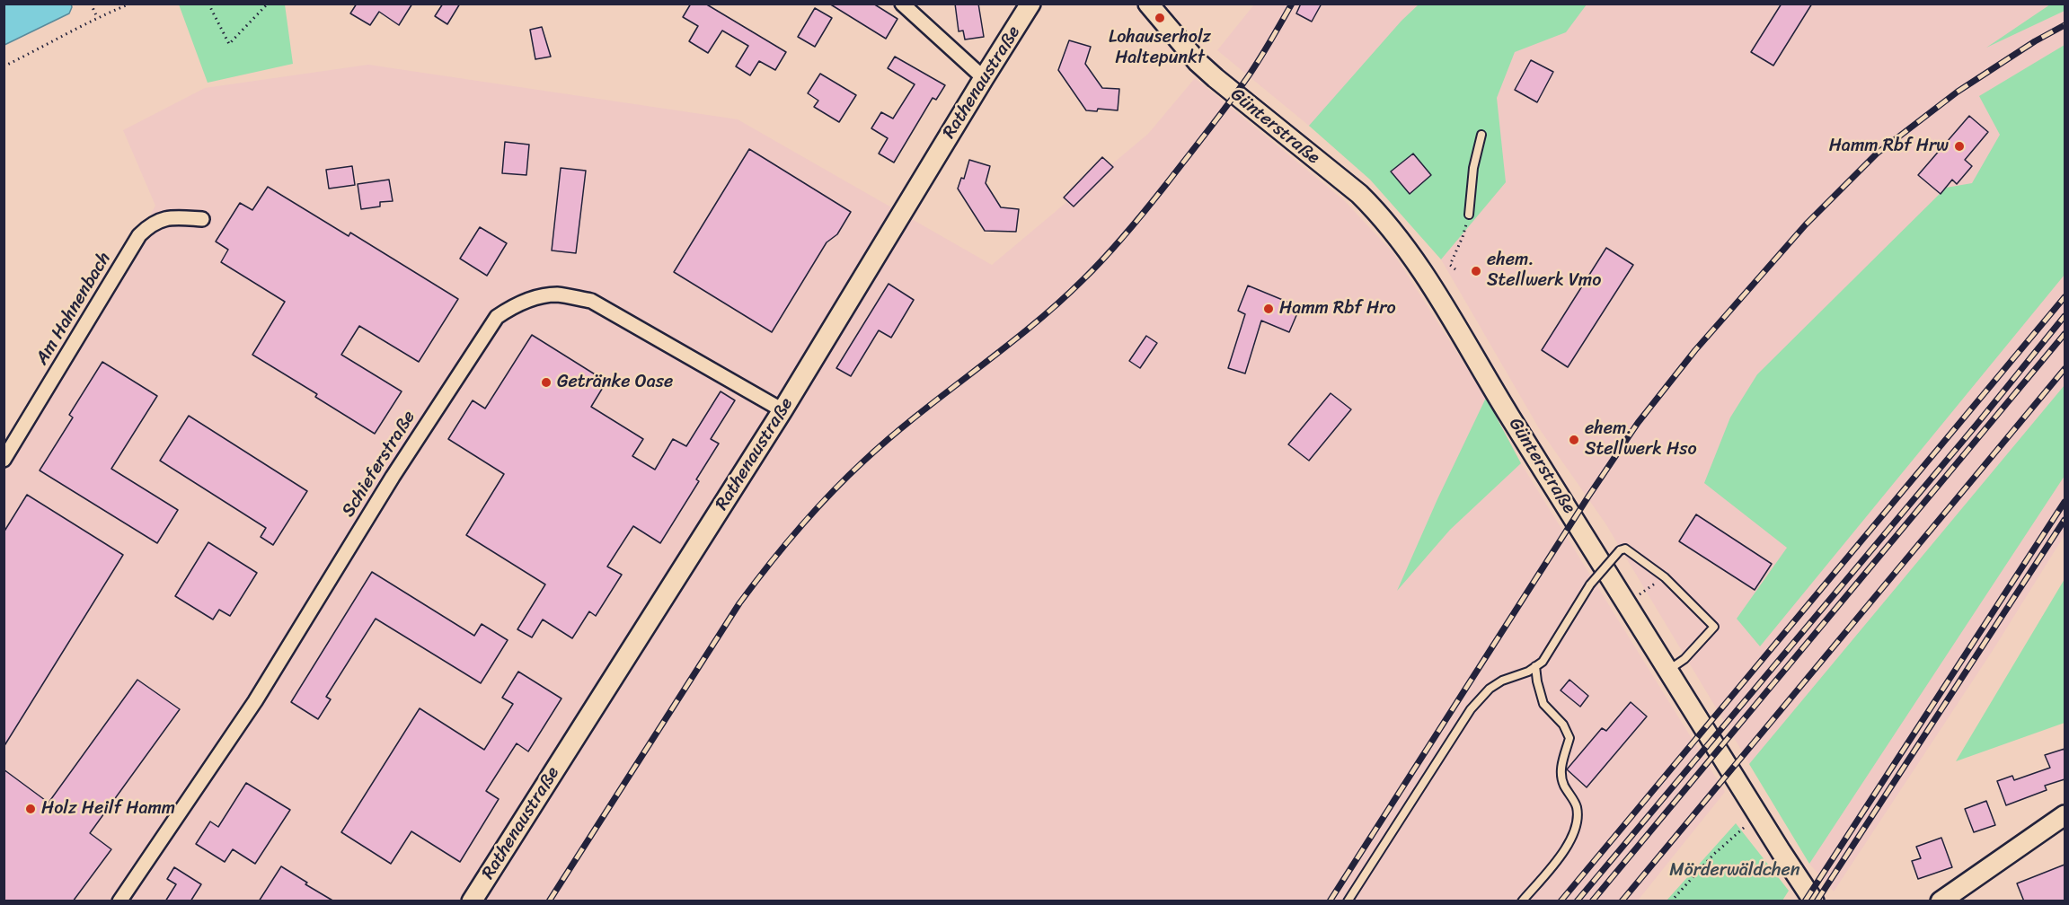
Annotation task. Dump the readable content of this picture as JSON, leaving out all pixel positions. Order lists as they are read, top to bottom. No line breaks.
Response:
{"streets":{"street":["Rathenaustraße","Günterstraße","Am Hahnenbach","Schieferstraße"]},"crossings":[["Rathenaustraße","Schieferstraße"]],"parks":["Mörderwäldchen"],"places":["Lohauserholz Haltepunkt","Hamm Rbf Hrw","ehem. Stellwerk Vmo","Hamm Rbf Hro","Getränke Oase","ehem. Stellwerk Hso","Holz Heilf Hamm"]}
